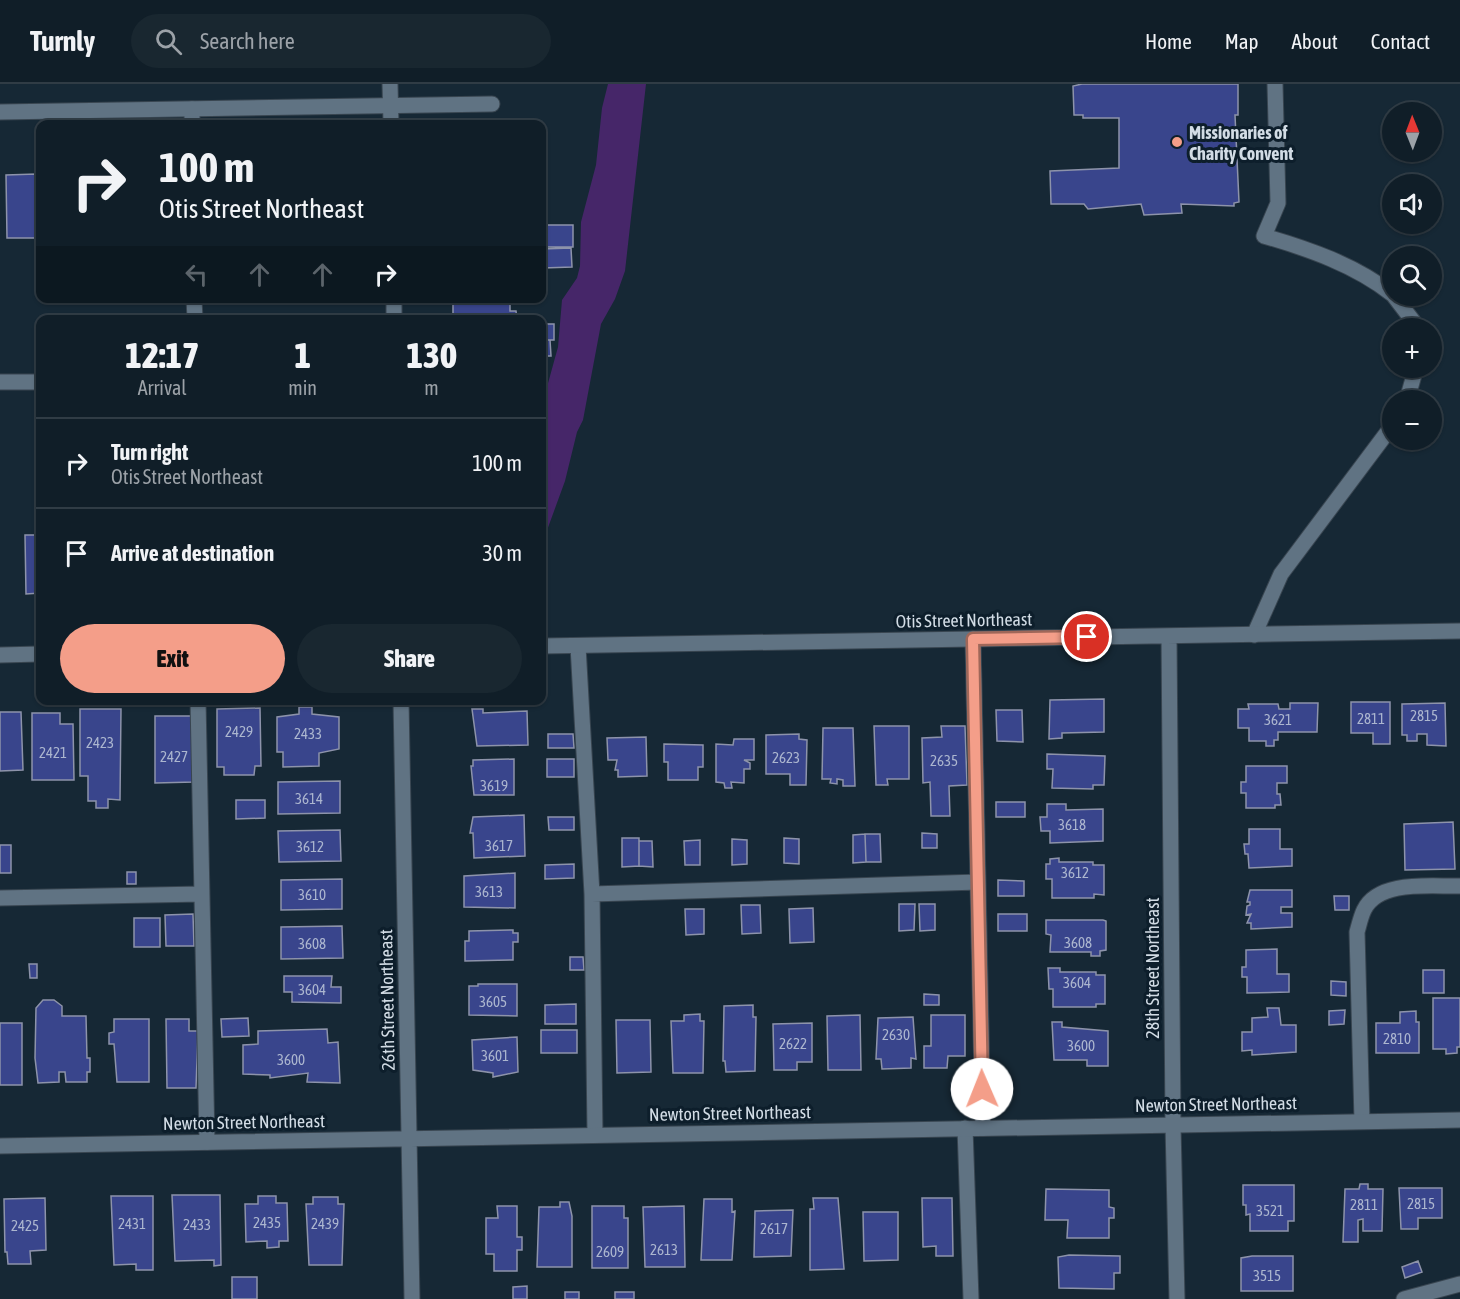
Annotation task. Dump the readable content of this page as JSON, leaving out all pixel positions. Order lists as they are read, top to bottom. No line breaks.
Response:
{"streets":{"street":["Otis Street Northeast","28th Street Northeast","26th Street Northeast","Newton Street Northeast"]},"crossings":[["Otis Street Northeast","28th Street Northeast"],["28th Street Northeast","Newton Street Northeast"],["26th Street Northeast","Newton Street Northeast"]],"places":["Missionaries of Charity Convent"],"house_numbers":["2815","2811","3621","2429","2433","2423","2421","2427","2623","2635","3619","3614","3618","3617","3612","3612","3613","3610","3608","3608","3604","3604","3605","2630","2810","2622","3600","3601","3600","2815","2811","3521","2435","2431","2439","2433","2425","2617","2613","2609","3515"],"north":"top","page":{"header":"Turnly","search":"Search here","nav":["Home","Map","About","Contact"],"map_buttons":["+","−"],"turn":["100 m","Otis Street Northeast"],"eta":["12:17","Arrival","1","min","130","m"],"list":[{"name":"Turn right","note":"Otis Street Northeast","value":"100 m"},{"name":"Arrive at destination","value":"30 m"}],"buttons":["Exit","Share"]}}
